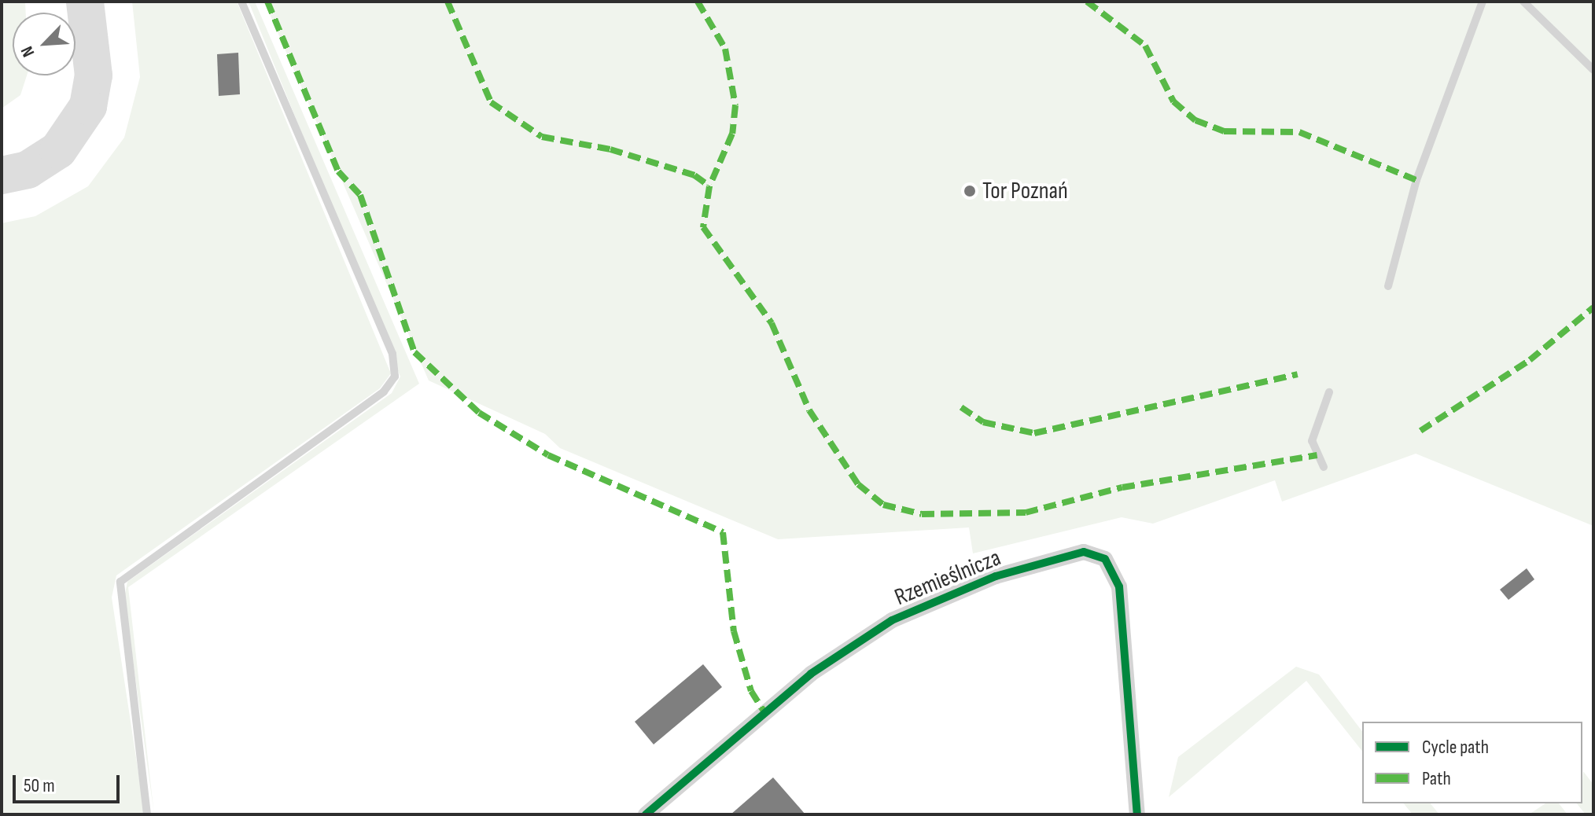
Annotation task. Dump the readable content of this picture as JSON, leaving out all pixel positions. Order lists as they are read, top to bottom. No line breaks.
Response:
{"streets":{"street":["Rzemieślnicza"]},"places":["Tor Poznań"],"legend":["Cycle path","Path"],"scale_bar":"50 m","north":"bottom left"}
